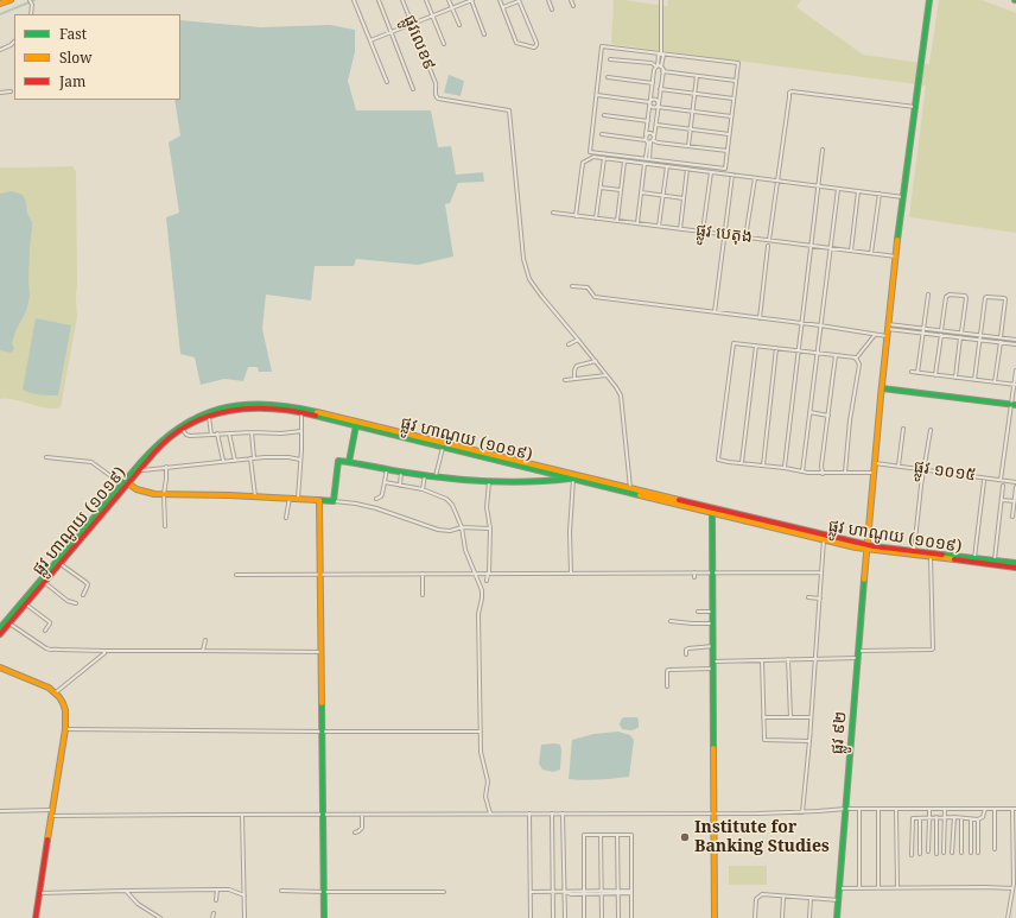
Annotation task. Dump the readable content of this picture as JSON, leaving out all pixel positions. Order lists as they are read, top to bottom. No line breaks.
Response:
{"streets":{"main road":["ផ្លូវ ហាណូយ (១០១៩)","ផ្លូវ ៩២"],"street":["ផ្លូវលេខ៩","ផ្លូវ បេតុង","ផ្លូវ ១០១៥"]},"crossings":[["ផ្លូវ បេតុង","ផ្លូវ ៩២"],["ផ្លូវ ហាណូយ (១០១៩)","ផ្លូវ ៩២"],["ផ្លូវ ១០១៥","ផ្លូវ ៩២"]],"places":["Institute for Banking Studies"],"legend":["Fast","Slow","Jam"]}
